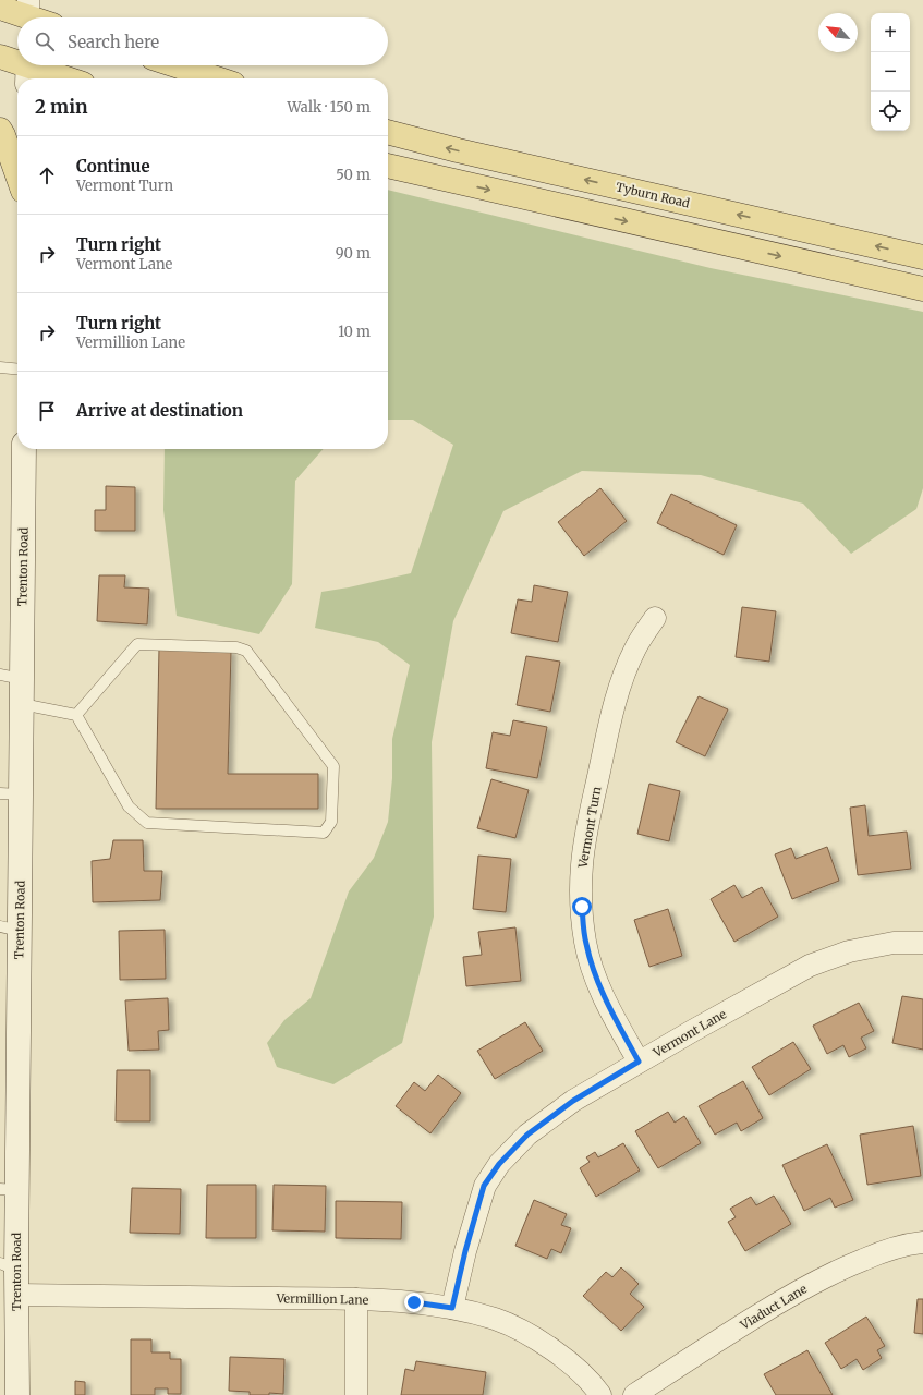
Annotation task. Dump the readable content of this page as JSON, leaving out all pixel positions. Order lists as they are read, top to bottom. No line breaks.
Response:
{"streets":{"main road":["Tyburn Road","Trenton Road"],"street":["Vermont Turn","Vermont Lane","Vermillion Lane","Viaduct Lane"]},"crossings":[["Trenton Road","Vermillion Lane"],["Vermont Turn","Vermont Lane"],["Vermont Lane","Vermillion Lane"]],"north":"top left","page":{"map_buttons":["+","−"],"search":"Search here","heading":["2 min","Walk · 150 m"],"list":[["Continue","Vermont Turn","50 m"],["Turn right","Vermont Lane","90 m"],["Turn right","Vermillion Lane","10 m"],"Arrive at destination"]}}
